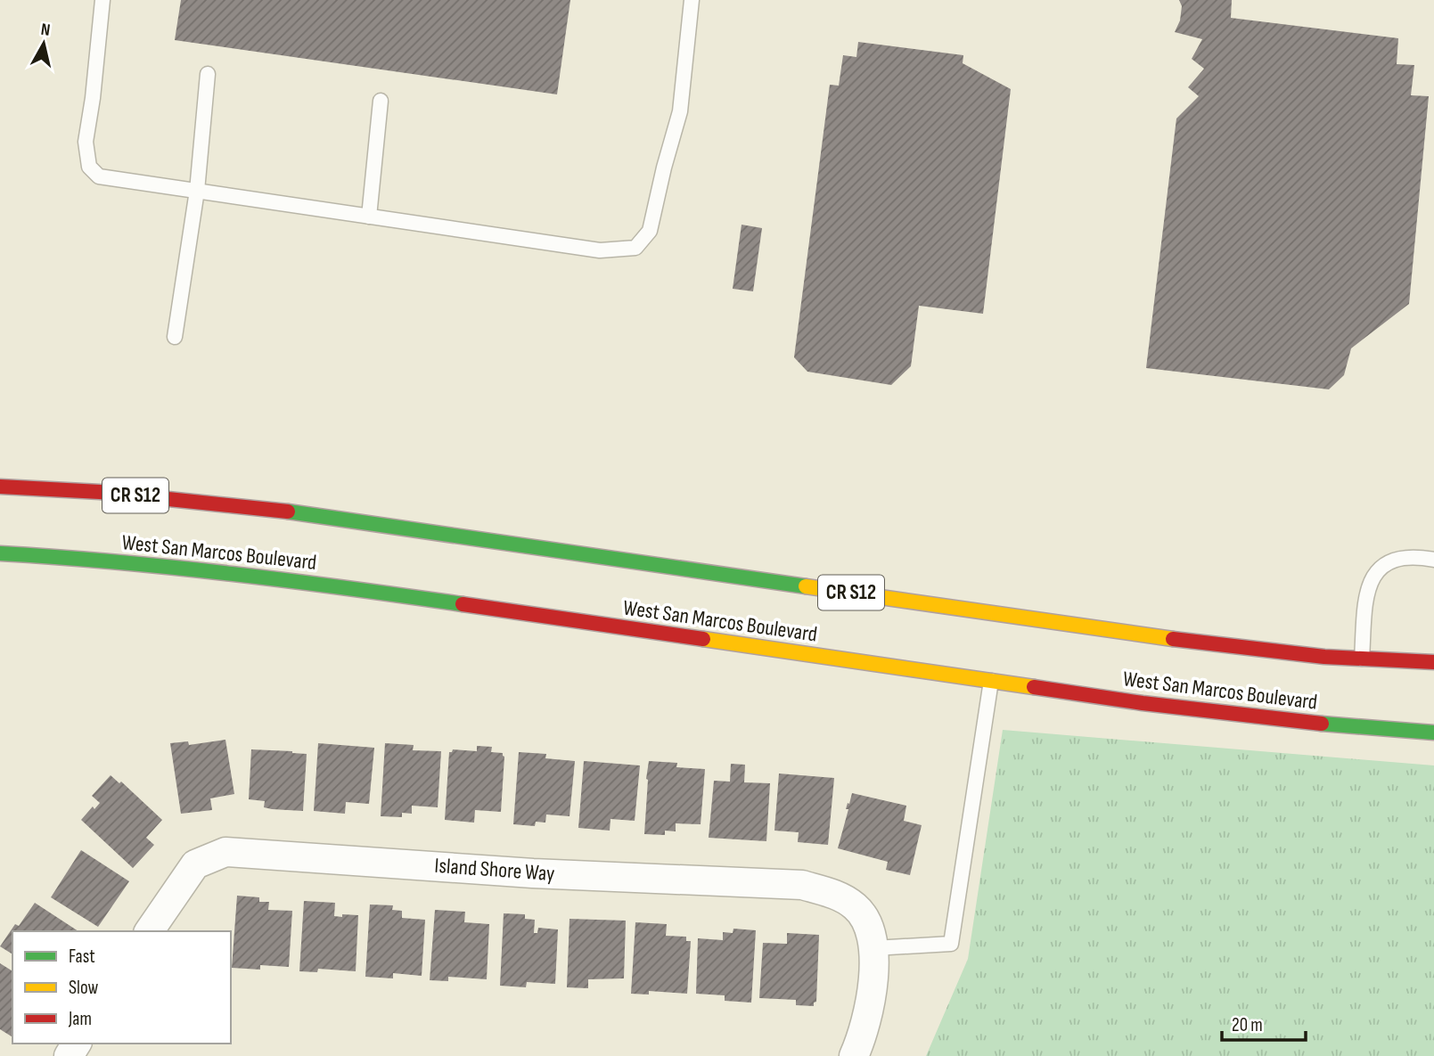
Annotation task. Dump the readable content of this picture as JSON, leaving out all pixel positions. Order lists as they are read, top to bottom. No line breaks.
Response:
{"streets":{"main road":["CR S12","West San Marcos Boulevard"],"street":["Island Shore Way"]},"legend":["Fast","Slow","Jam"],"scale_bar":"20 m","north":"top"}
